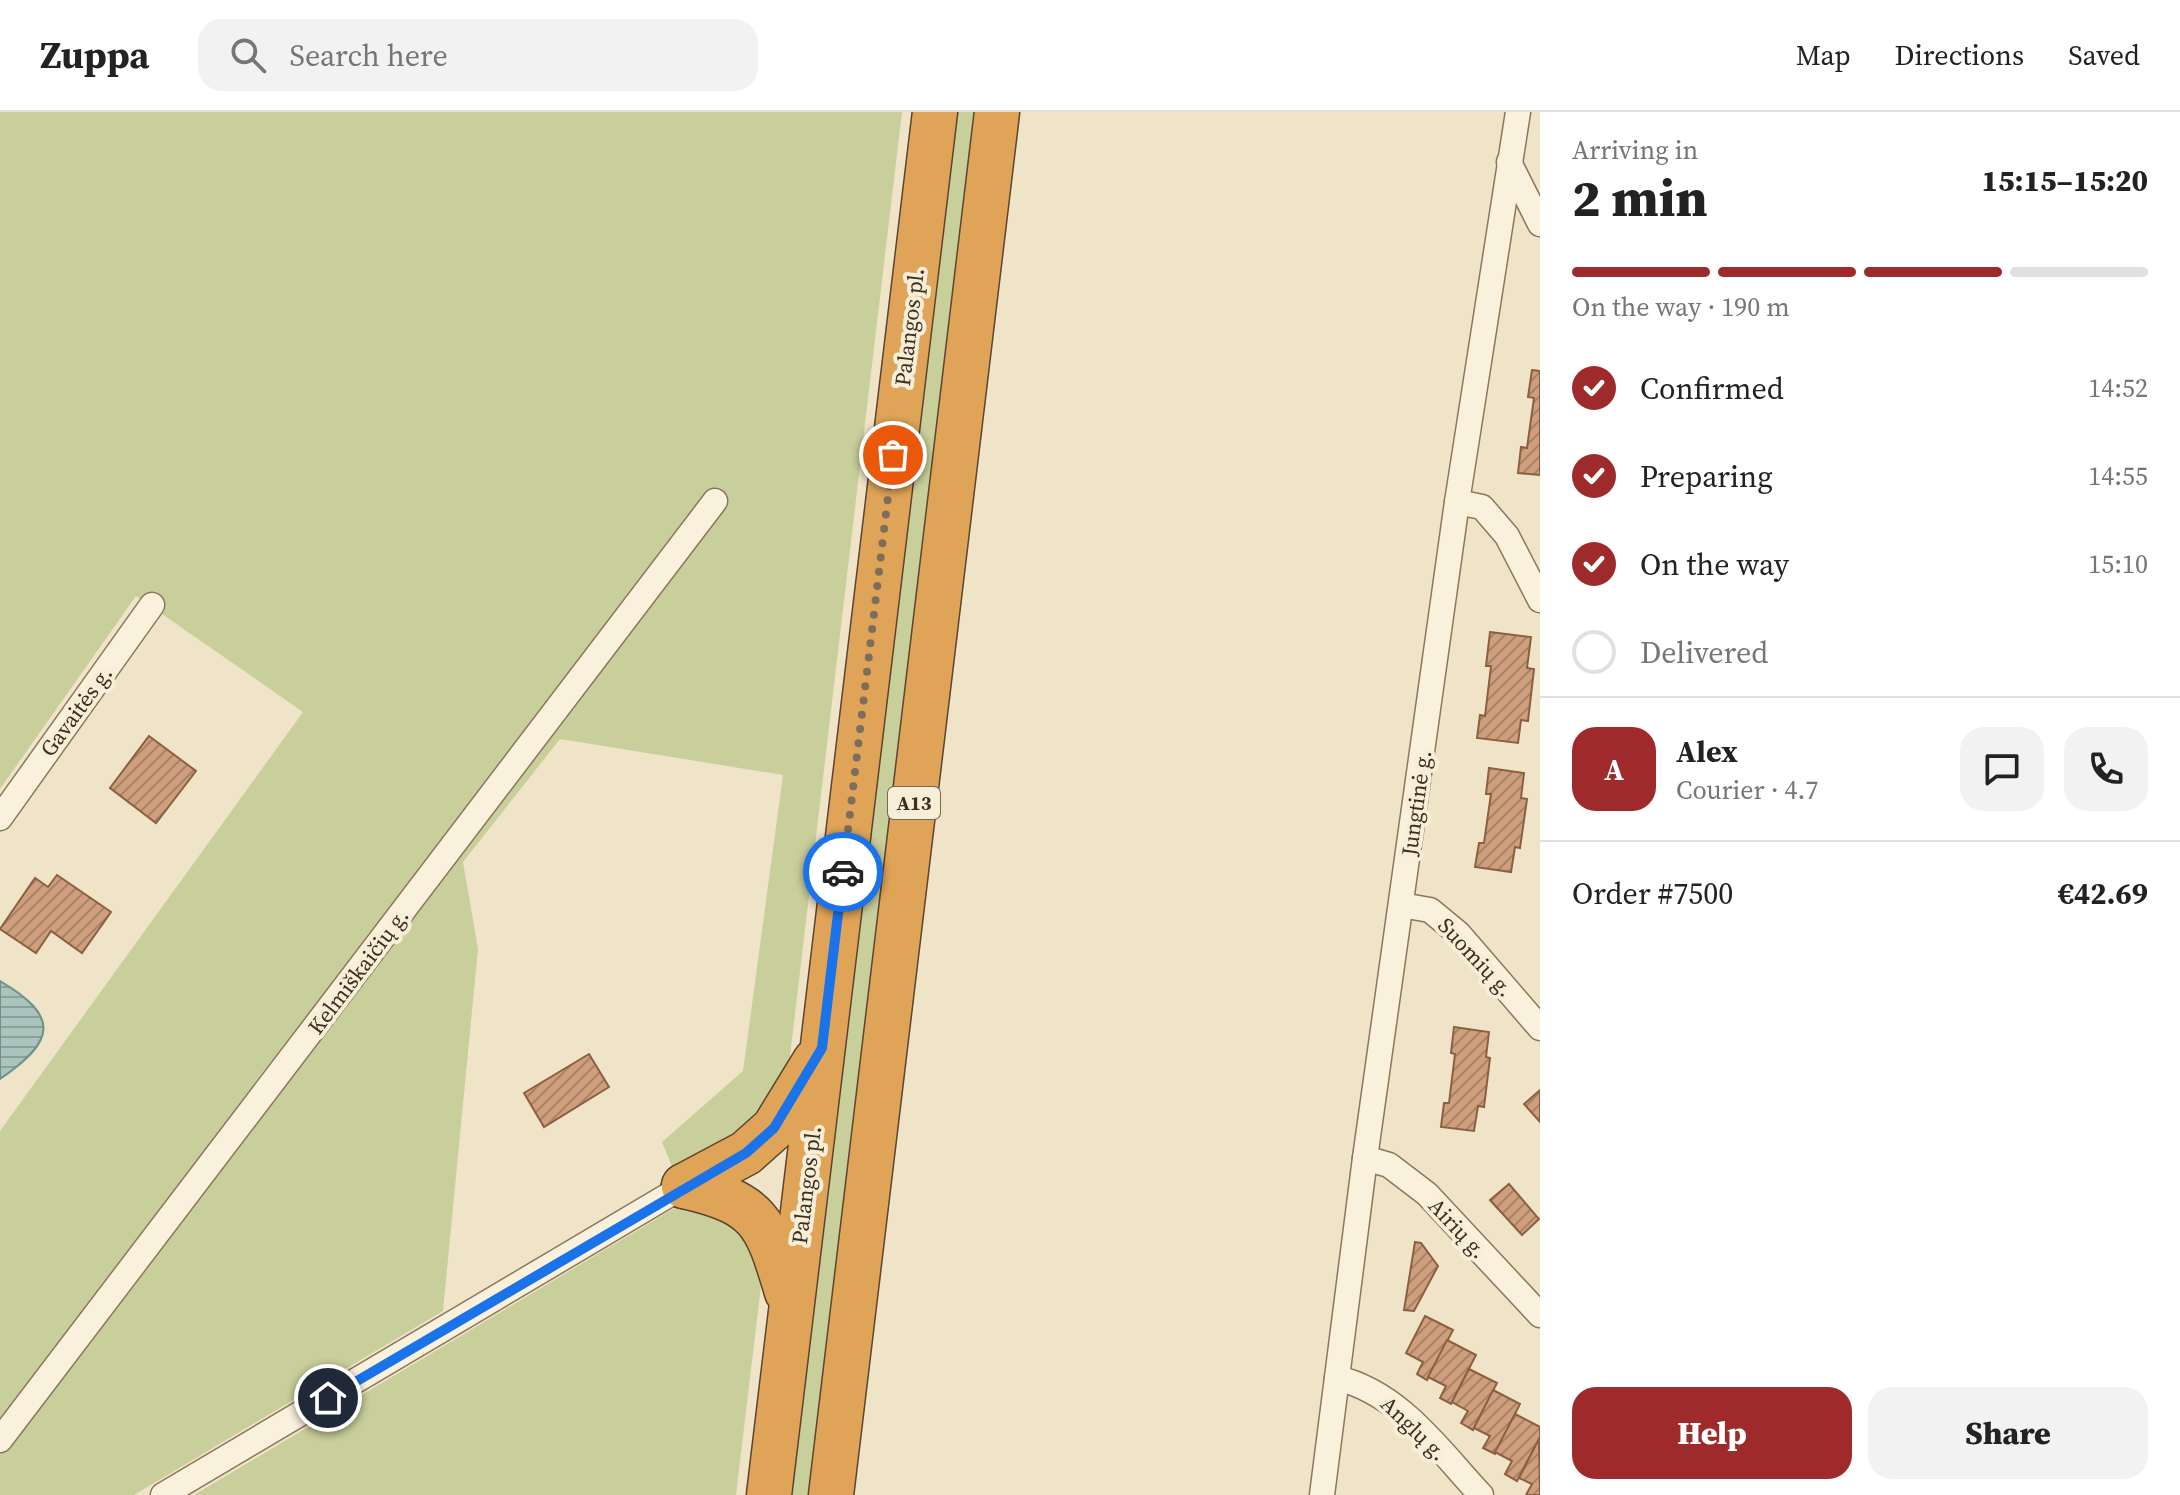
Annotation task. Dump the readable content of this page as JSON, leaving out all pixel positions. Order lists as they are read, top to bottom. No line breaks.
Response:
{"streets":{"highway":["Palangos pl.","A13"],"street":["Gavaitės g.","Jungtinė g.","Suomių g.","Kelmiškaičių g.","Airių g.","Anglų g."]},"crossings":[["Jungtinė g.","Suomių g."],["Jungtinė g.","Airių g."],["Jungtinė g.","Anglų g."]],"page":{"header":"Zuppa","search":"Search here","nav":["Map","Directions","Saved"],"heading":["2 min","Arriving in","15:15–15:20"],"panel":["Alex","Courier · 4.7","Order #7500","€42.69"],"bar":"On the way · 190 m","list":[["Confirmed","14:52"],["Preparing","14:55"],["On the way","15:10"],"Delivered"],"round":"A","buttons":["Help","Share"]}}
